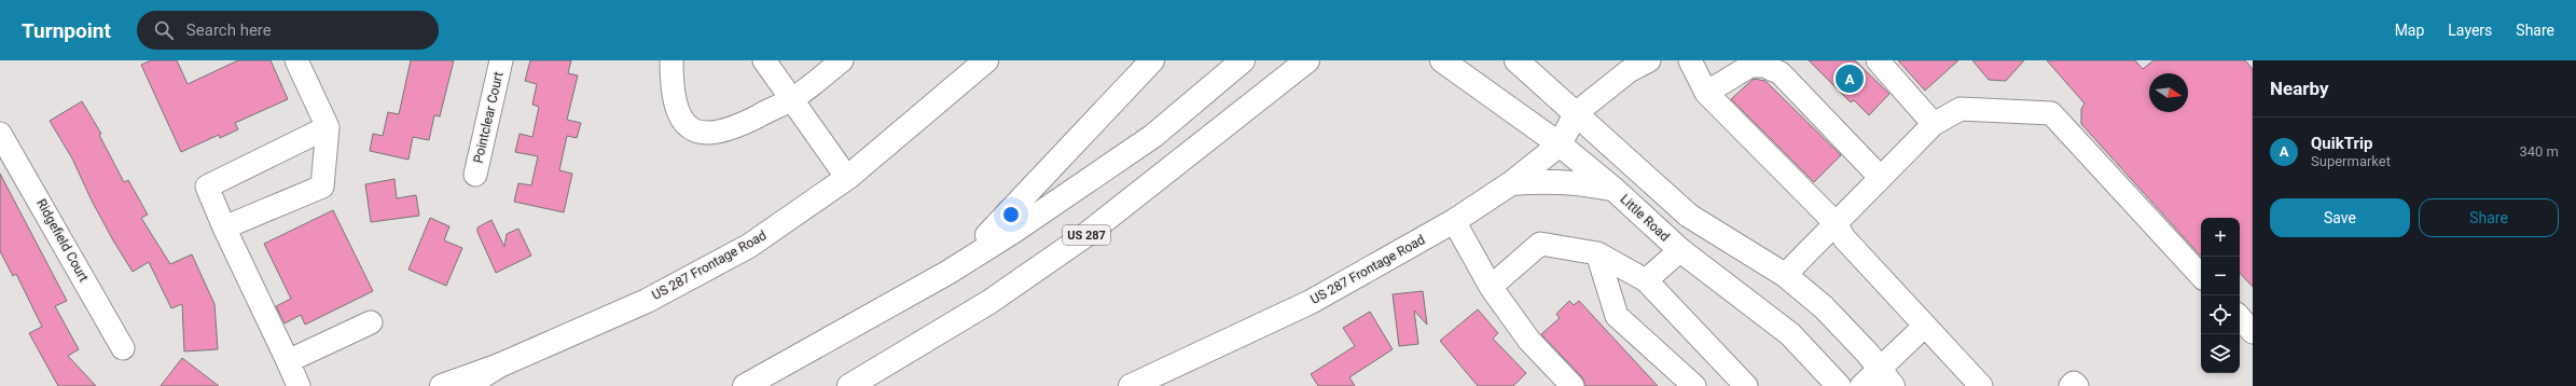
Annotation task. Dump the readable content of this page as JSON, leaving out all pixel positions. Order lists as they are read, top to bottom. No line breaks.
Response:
{"streets":{"main road":["Little Road","US 287","US 287 Frontage Road"],"street":["Pointclear Court","Ridgefield Court"]},"crossings":[["Little Road","US 287 Frontage Road"]],"north":"right","page":{"header":"Turnpoint","search":"Search here","nav":["Map","Layers","Share"],"heading":"Nearby","pins":"A","list":[{"mark":"A","name":"QuikTrip","note":"Supermarket","value":"340 m"}],"buttons":["Save","Share"],"map_buttons":["+","−"]}}
